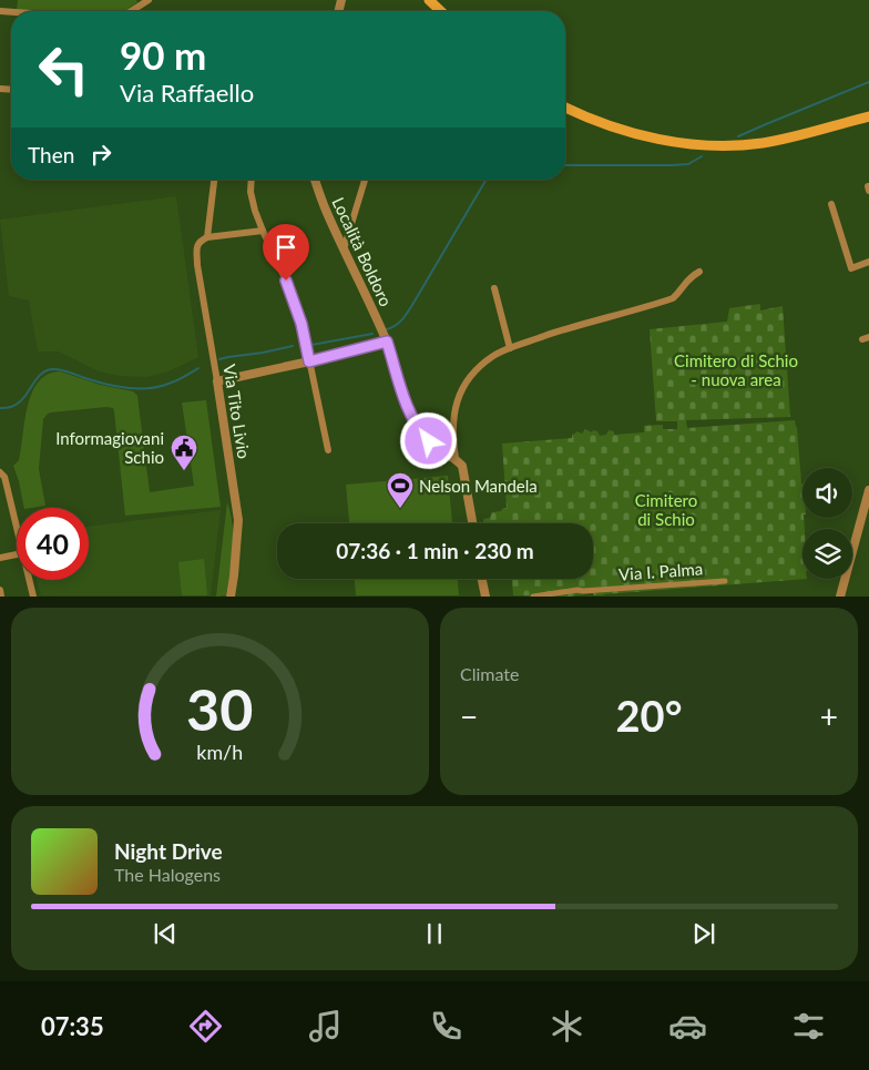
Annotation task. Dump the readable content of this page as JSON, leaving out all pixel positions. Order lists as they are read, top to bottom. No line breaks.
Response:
{"streets":{"street":["Località Boldoro","Via Tito Livio","Via I. Palma"]},"parks":["Cimitero di Schio - nuova area","Cimitero di Schio"],"places":{"public building":["Informagiovani Schio"],"sports":["Nelson Mandela"]},"page":{"turn":["90 m","Via Raffaello"],"then":"Then","limit":"40","trip":"07:36 · 1 min · 230 m","tile":"Climate","heat":["−","20°","+"],"song":["Night Drive","The Halogens"],"tabs":"07:35","gauge":["30","km/h"]}}
